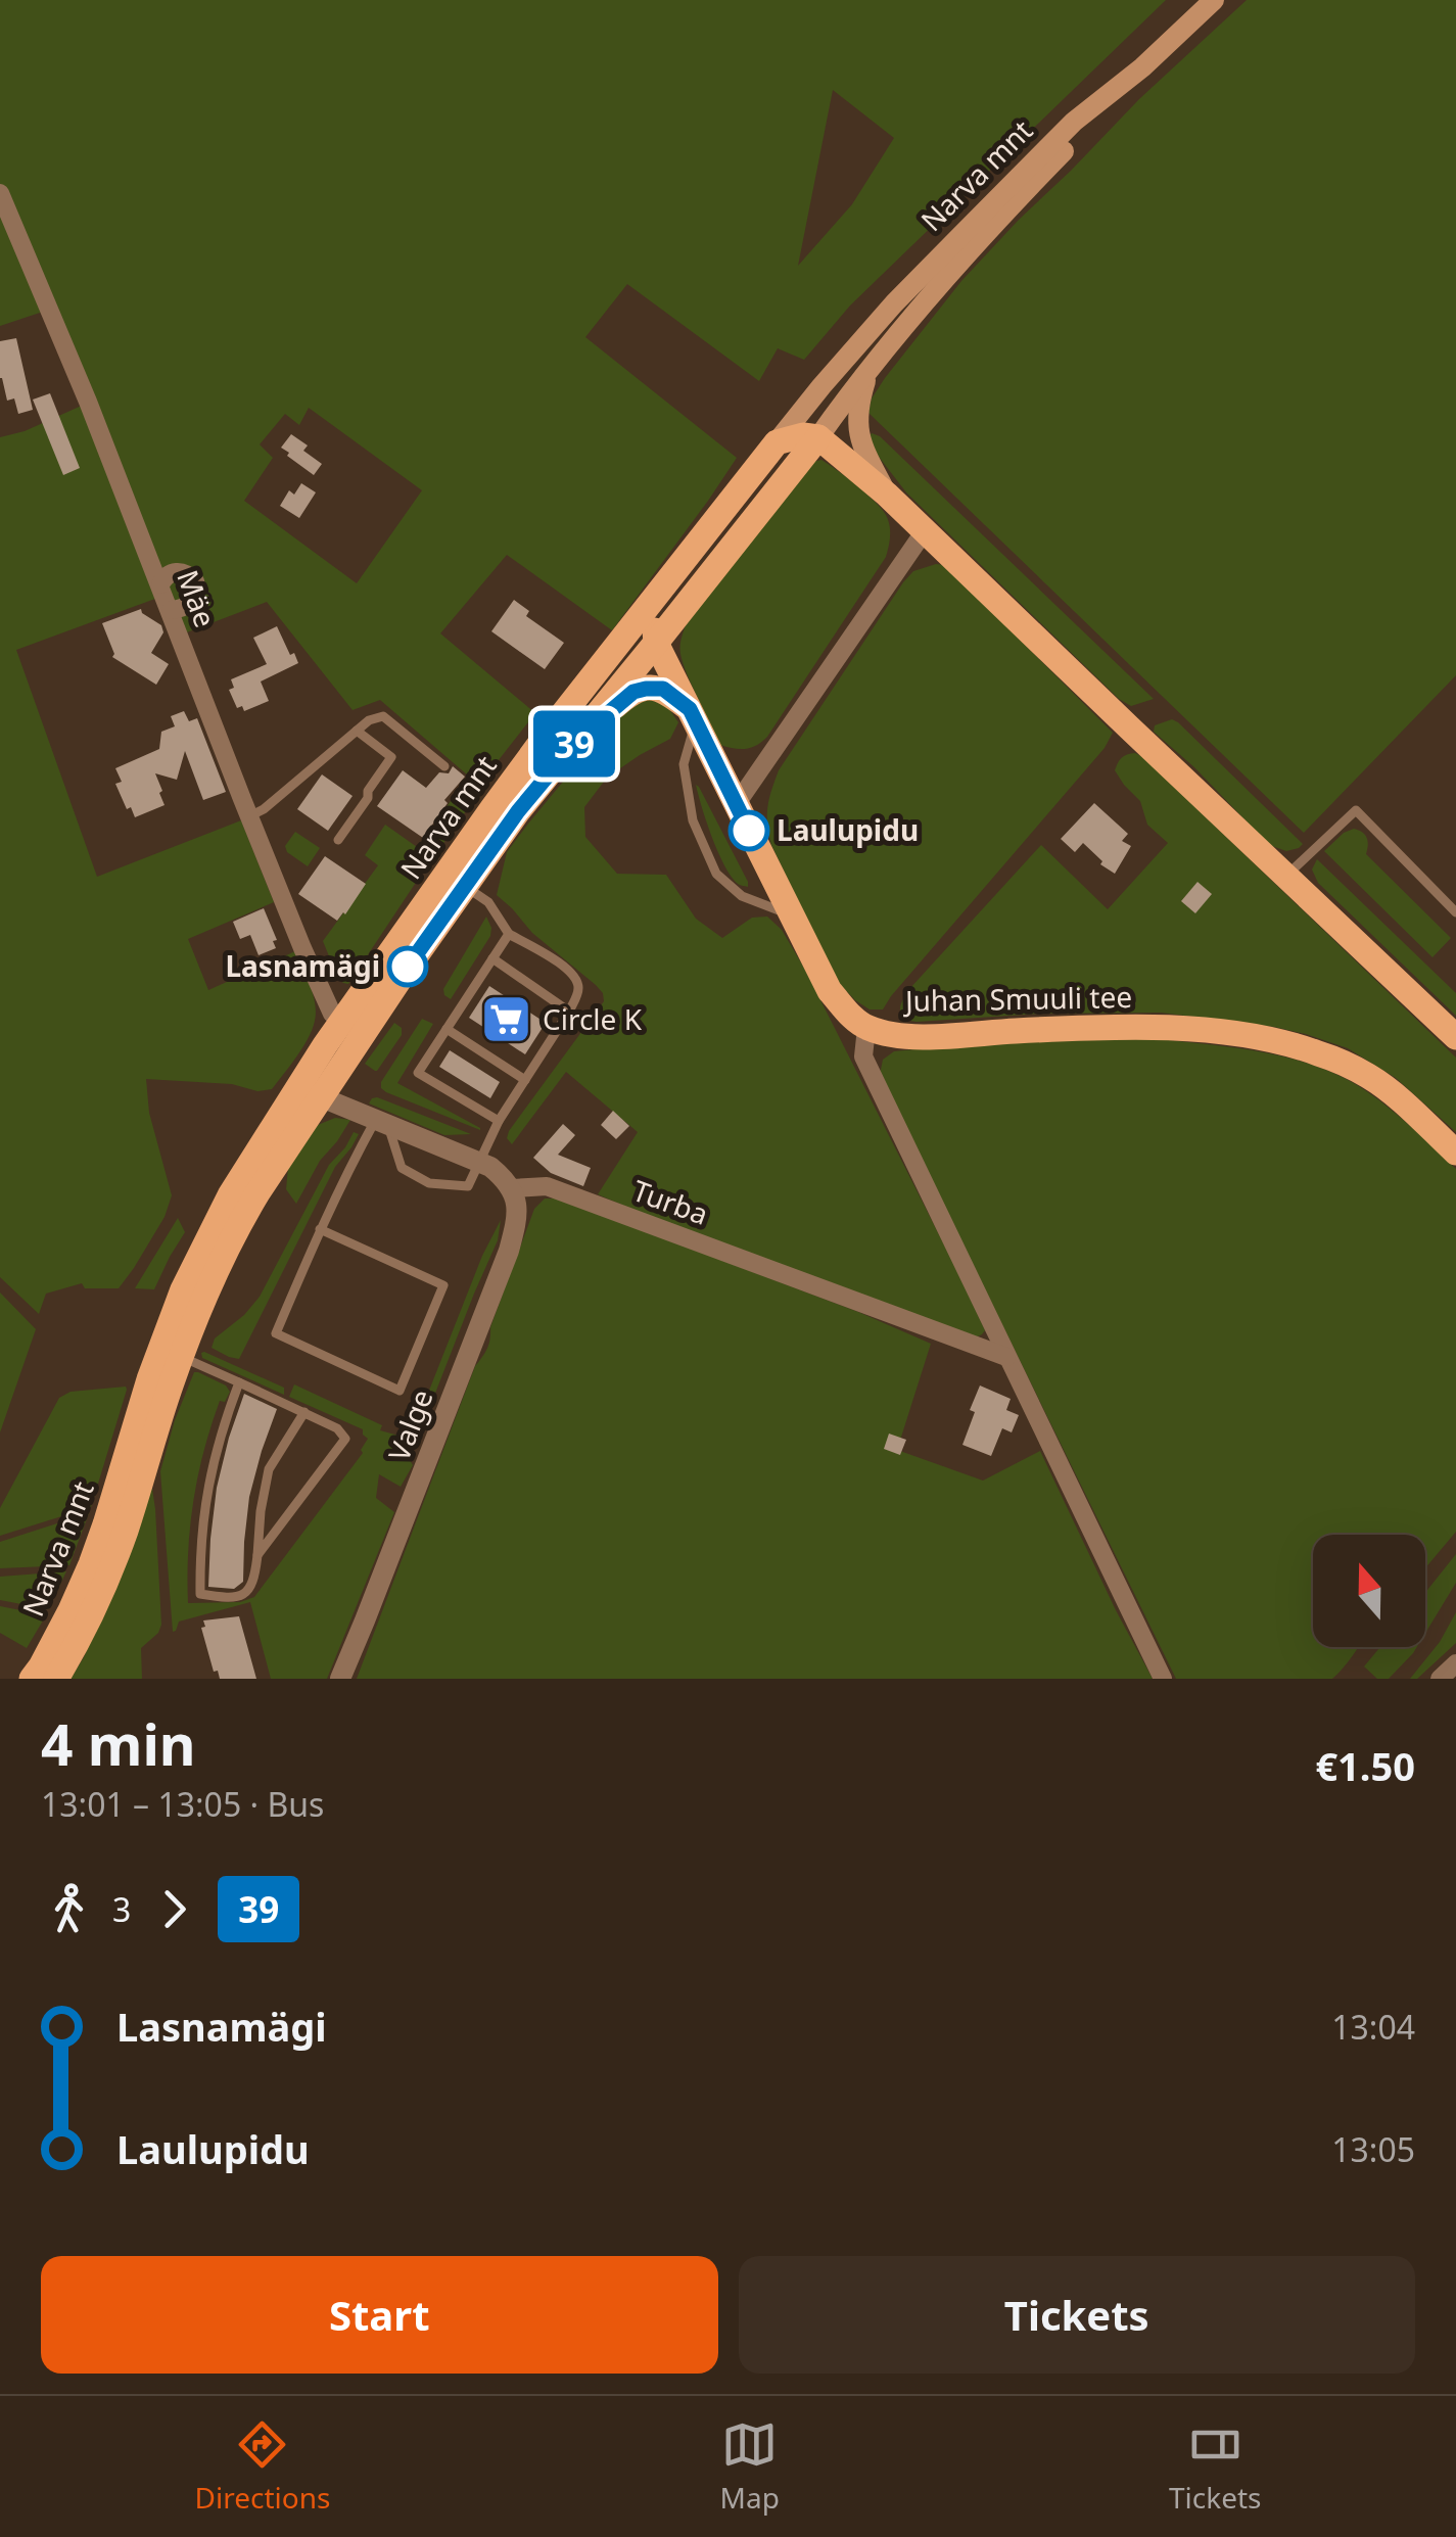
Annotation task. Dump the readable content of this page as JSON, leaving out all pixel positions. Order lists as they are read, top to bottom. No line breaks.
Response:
{"streets":{"main road":["Narva mnt","Juhan Smuuli tee"],"street":["Mäe","Turba","Valge"]},"crossings":[["Narva mnt","Mäe"],["Narva mnt","Juhan Smuuli tee"],["Turba","Valge"]],"places":{"other":["Laulupidu","Lasnamägi"],"supermarket":["Circle K"]},"lines":["bus line 39"],"north":"top","page":{"on_map":"39","heading":["4 min","13:01 – 13:05 · Bus","€1.50"],"legs":["3","39"],"list":[{"name":"Lasnamägi","value":"13:04"},{"name":"Laulupidu","value":"13:05"}],"buttons":["Start","Tickets"],"tabs":["Directions","Map","Tickets"]}}
